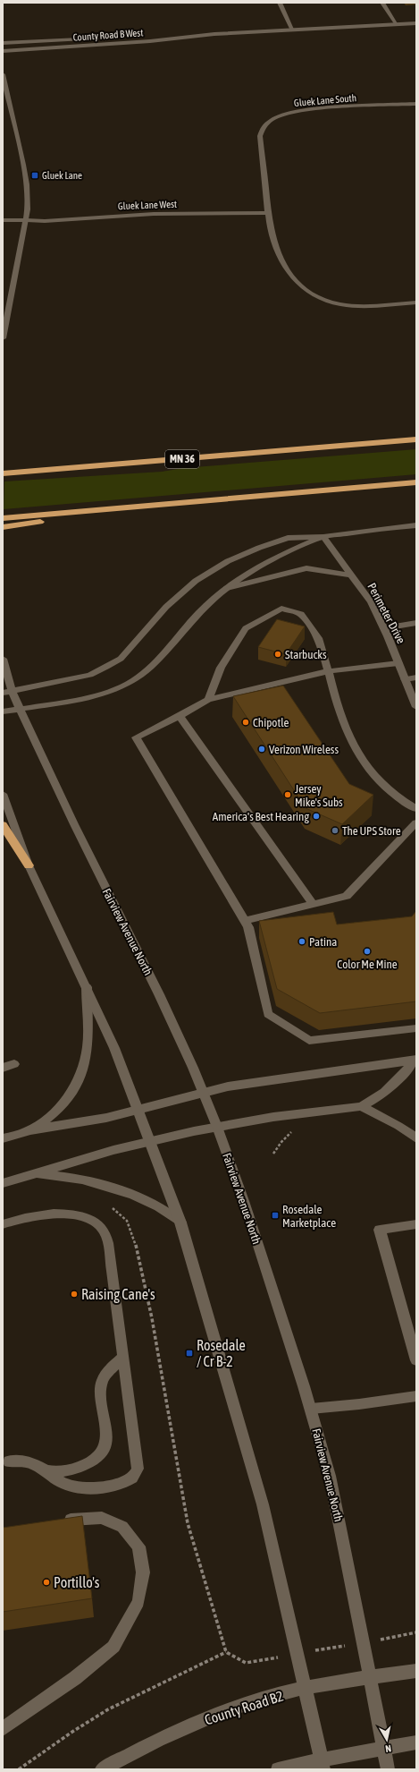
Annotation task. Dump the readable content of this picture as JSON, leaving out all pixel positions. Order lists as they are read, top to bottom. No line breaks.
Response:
{"streets":{"highway":["MN 36"],"street":["County Road B West","Gluek Lane South","Gluek Lane West","Perimeter Drive","Fairview Avenue North","County Road B2"]},"crossings":[["Gluek Lane South","Gluek Lane West"],["Fairview Avenue North","County Road B2"]],"places":{"transit":["Gluek Lane","Rosedale Marketplace","Rosedale / Cr B-2"],"other":["Starbucks","Chipotle","Verizon Wireless","Jersey Mike's Subs","America's Best Hearing","The UPS Store","Patina","Color Me Mine","Raising Cane's","Portillo's"]},"north":"bottom"}
